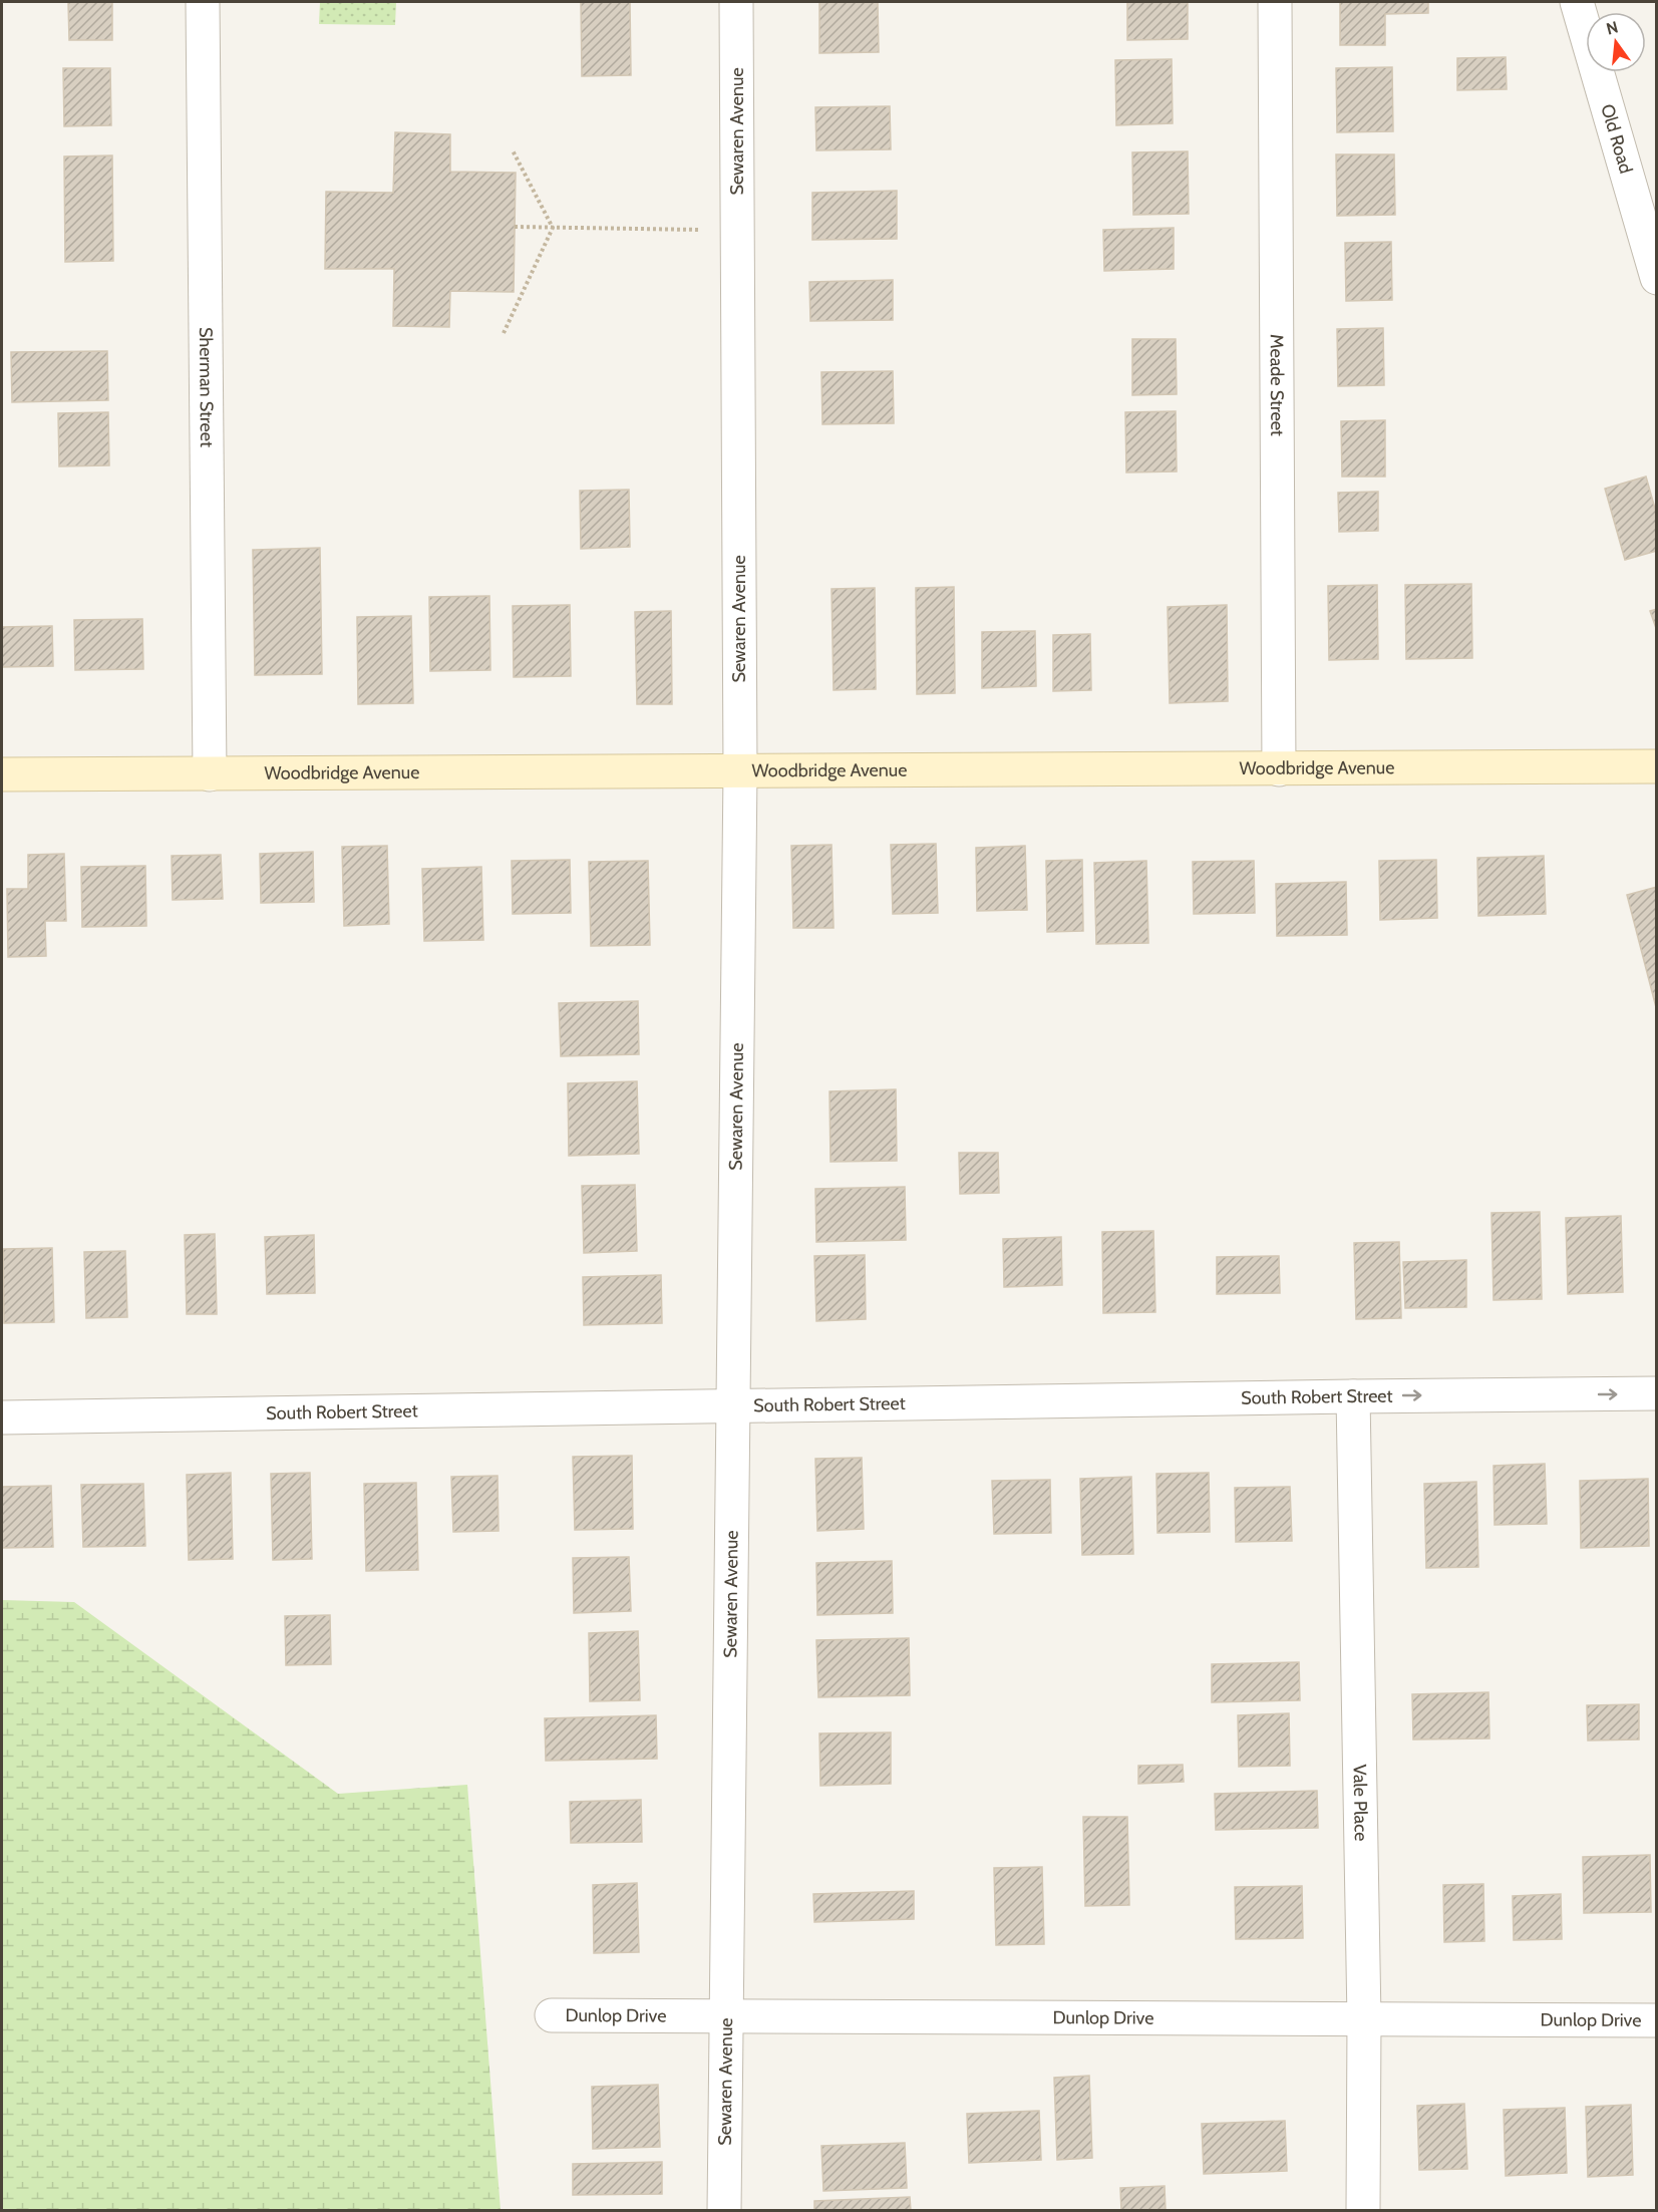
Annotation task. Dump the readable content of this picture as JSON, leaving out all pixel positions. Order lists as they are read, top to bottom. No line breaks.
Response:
{"streets":{"street":["Sewaren Avenue","Old Road","Meade Street","Sherman Street","Woodbridge Avenue","South Robert Street","Vale Place","Dunlop Drive"]},"crossings":[["Sewaren Avenue","Woodbridge Avenue"],["Sewaren Avenue","South Robert Street"],["Sewaren Avenue","Dunlop Drive"],["Meade Street","Woodbridge Avenue"],["Sherman Street","Woodbridge Avenue"],["South Robert Street","Vale Place"],["Vale Place","Dunlop Drive"]],"north":"top"}
